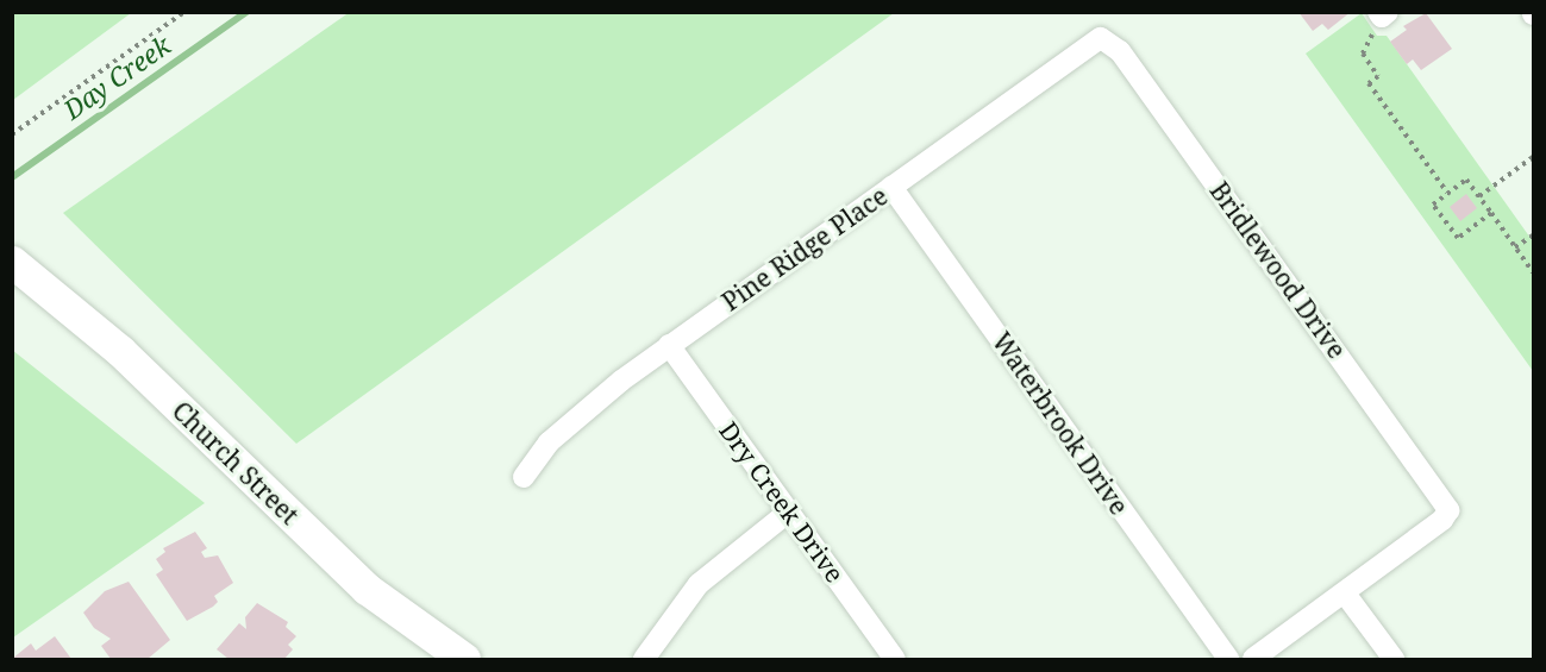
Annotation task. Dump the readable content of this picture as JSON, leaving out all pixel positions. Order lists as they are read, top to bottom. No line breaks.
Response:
{"streets":{"main road":["Church Street"],"street":["Pine Ridge Place","Bridlewood Drive","Waterbrook Drive","Dry Creek Drive"]},"crossings":[["Pine Ridge Place","Bridlewood Drive"],["Pine Ridge Place","Waterbrook Drive"],["Pine Ridge Place","Dry Creek Drive"]],"water":["Day Creek"]}
